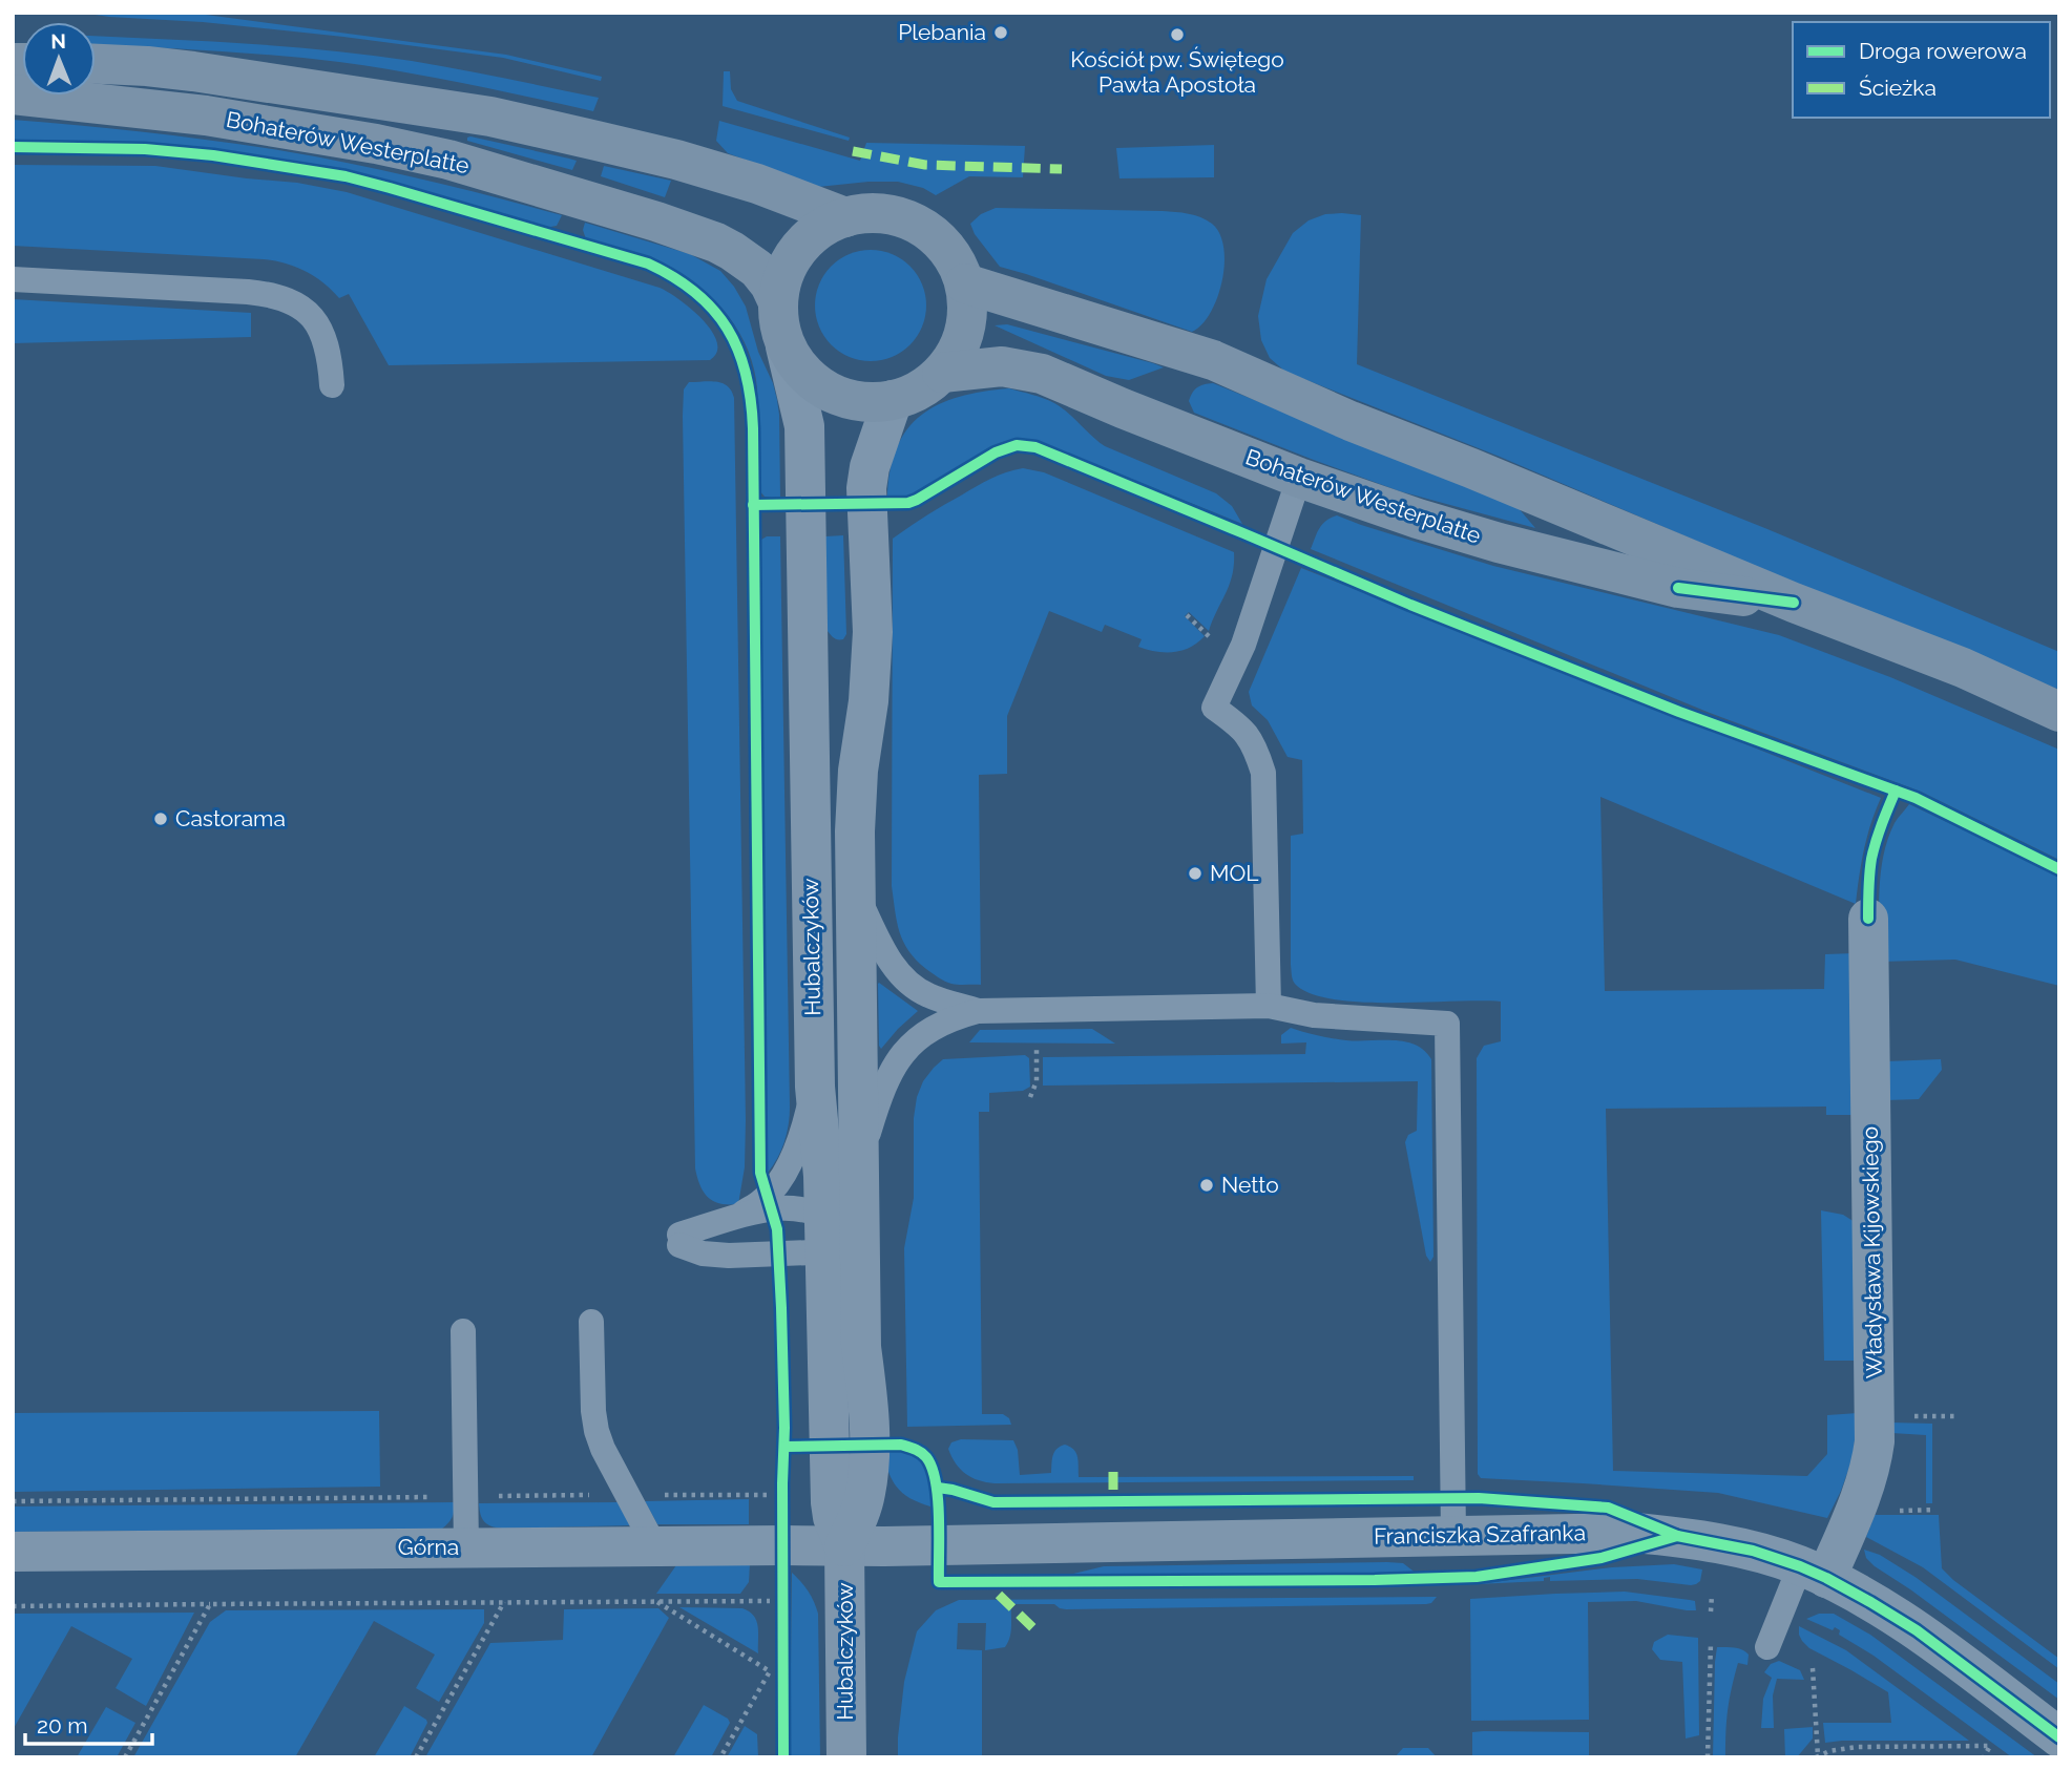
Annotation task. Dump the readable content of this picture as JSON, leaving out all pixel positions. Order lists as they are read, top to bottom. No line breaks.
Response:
{"streets":{"main road":["Bohaterów Westerplatte"],"street":["Hubalczyków","Władysława Kijowskiego","Franciszka Szafranka","Górna"]},"crossings":[["Bohaterów Westerplatte","Hubalczyków"],["Hubalczyków","Franciszka Szafranka"],["Hubalczyków","Górna"],["Władysława Kijowskiego","Franciszka Szafranka"],["Franciszka Szafranka","Górna"]],"places":["Plebania","Kościół pw. Świętego Pawła Apostoła","Castorama","MOL","Netto"],"legend":["Droga rowerowa","Ścieżka"],"scale_bar":"20 m","north":"top"}
